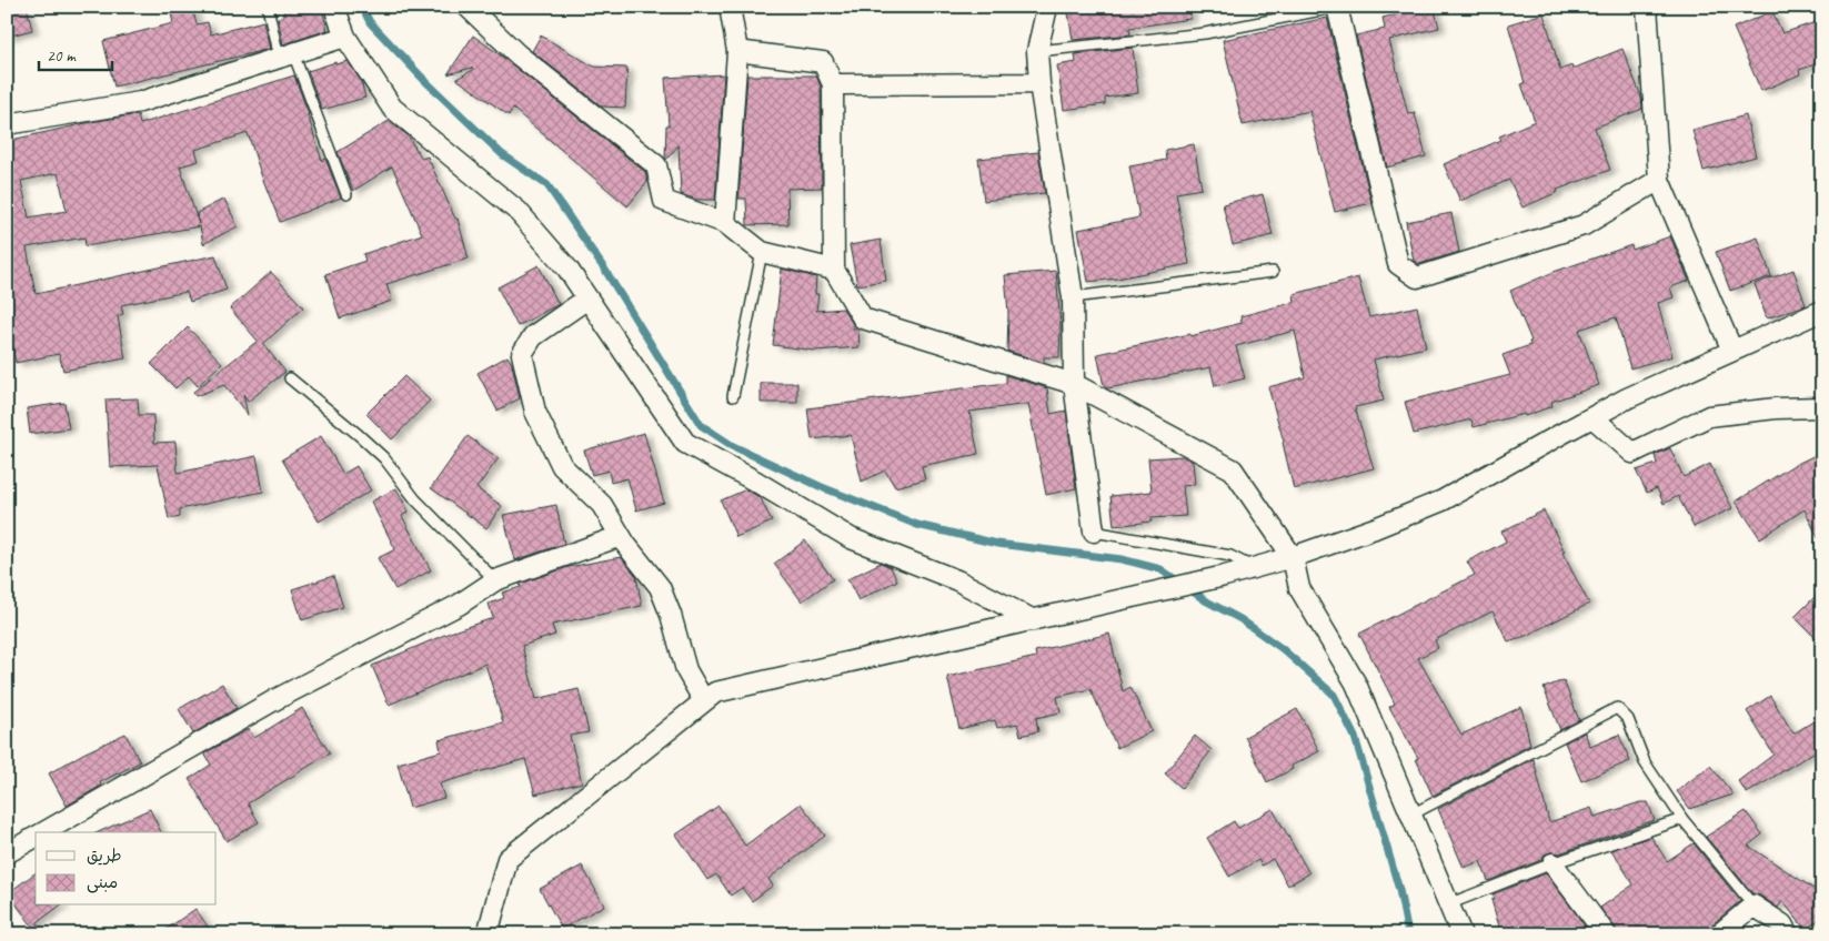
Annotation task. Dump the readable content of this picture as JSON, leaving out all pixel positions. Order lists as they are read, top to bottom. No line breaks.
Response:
{"legend":["طريق","مبنى"],"scale_bar":"20 m"}
